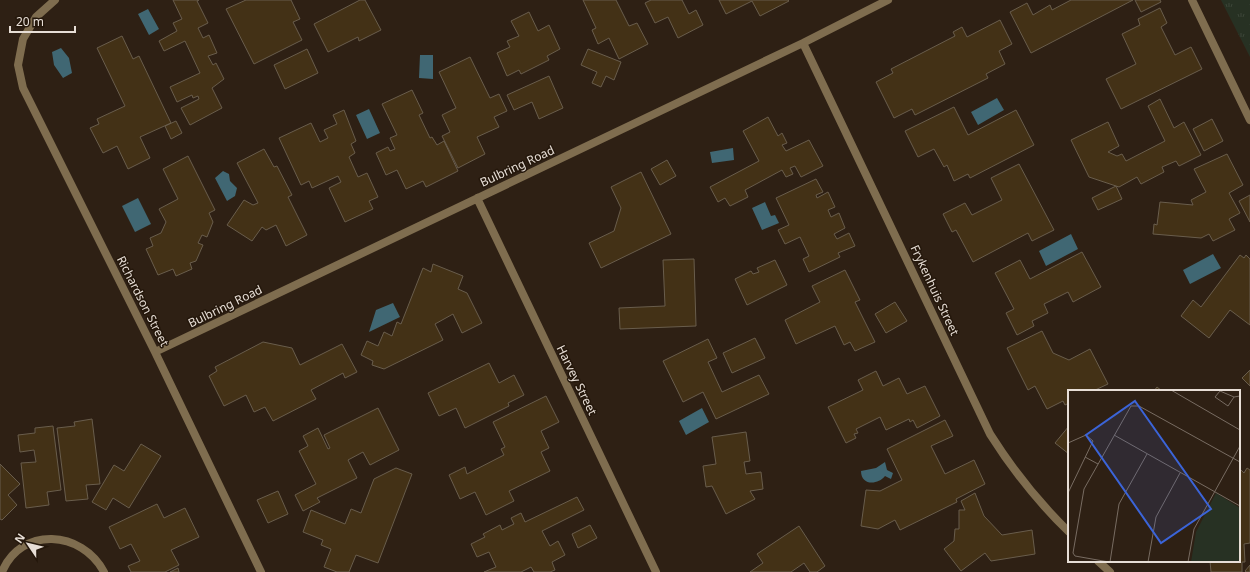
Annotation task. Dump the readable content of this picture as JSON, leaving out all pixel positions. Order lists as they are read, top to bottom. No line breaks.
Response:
{"streets":{"street":["Bulbring Road","Frykenhuis Street","Richardson Street","Harvey Street"]},"crossings":[["Bulbring Road","Frykenhuis Street"],["Bulbring Road","Richardson Street"],["Bulbring Road","Harvey Street"]],"scale_bar":"20 m","north":"top left"}
